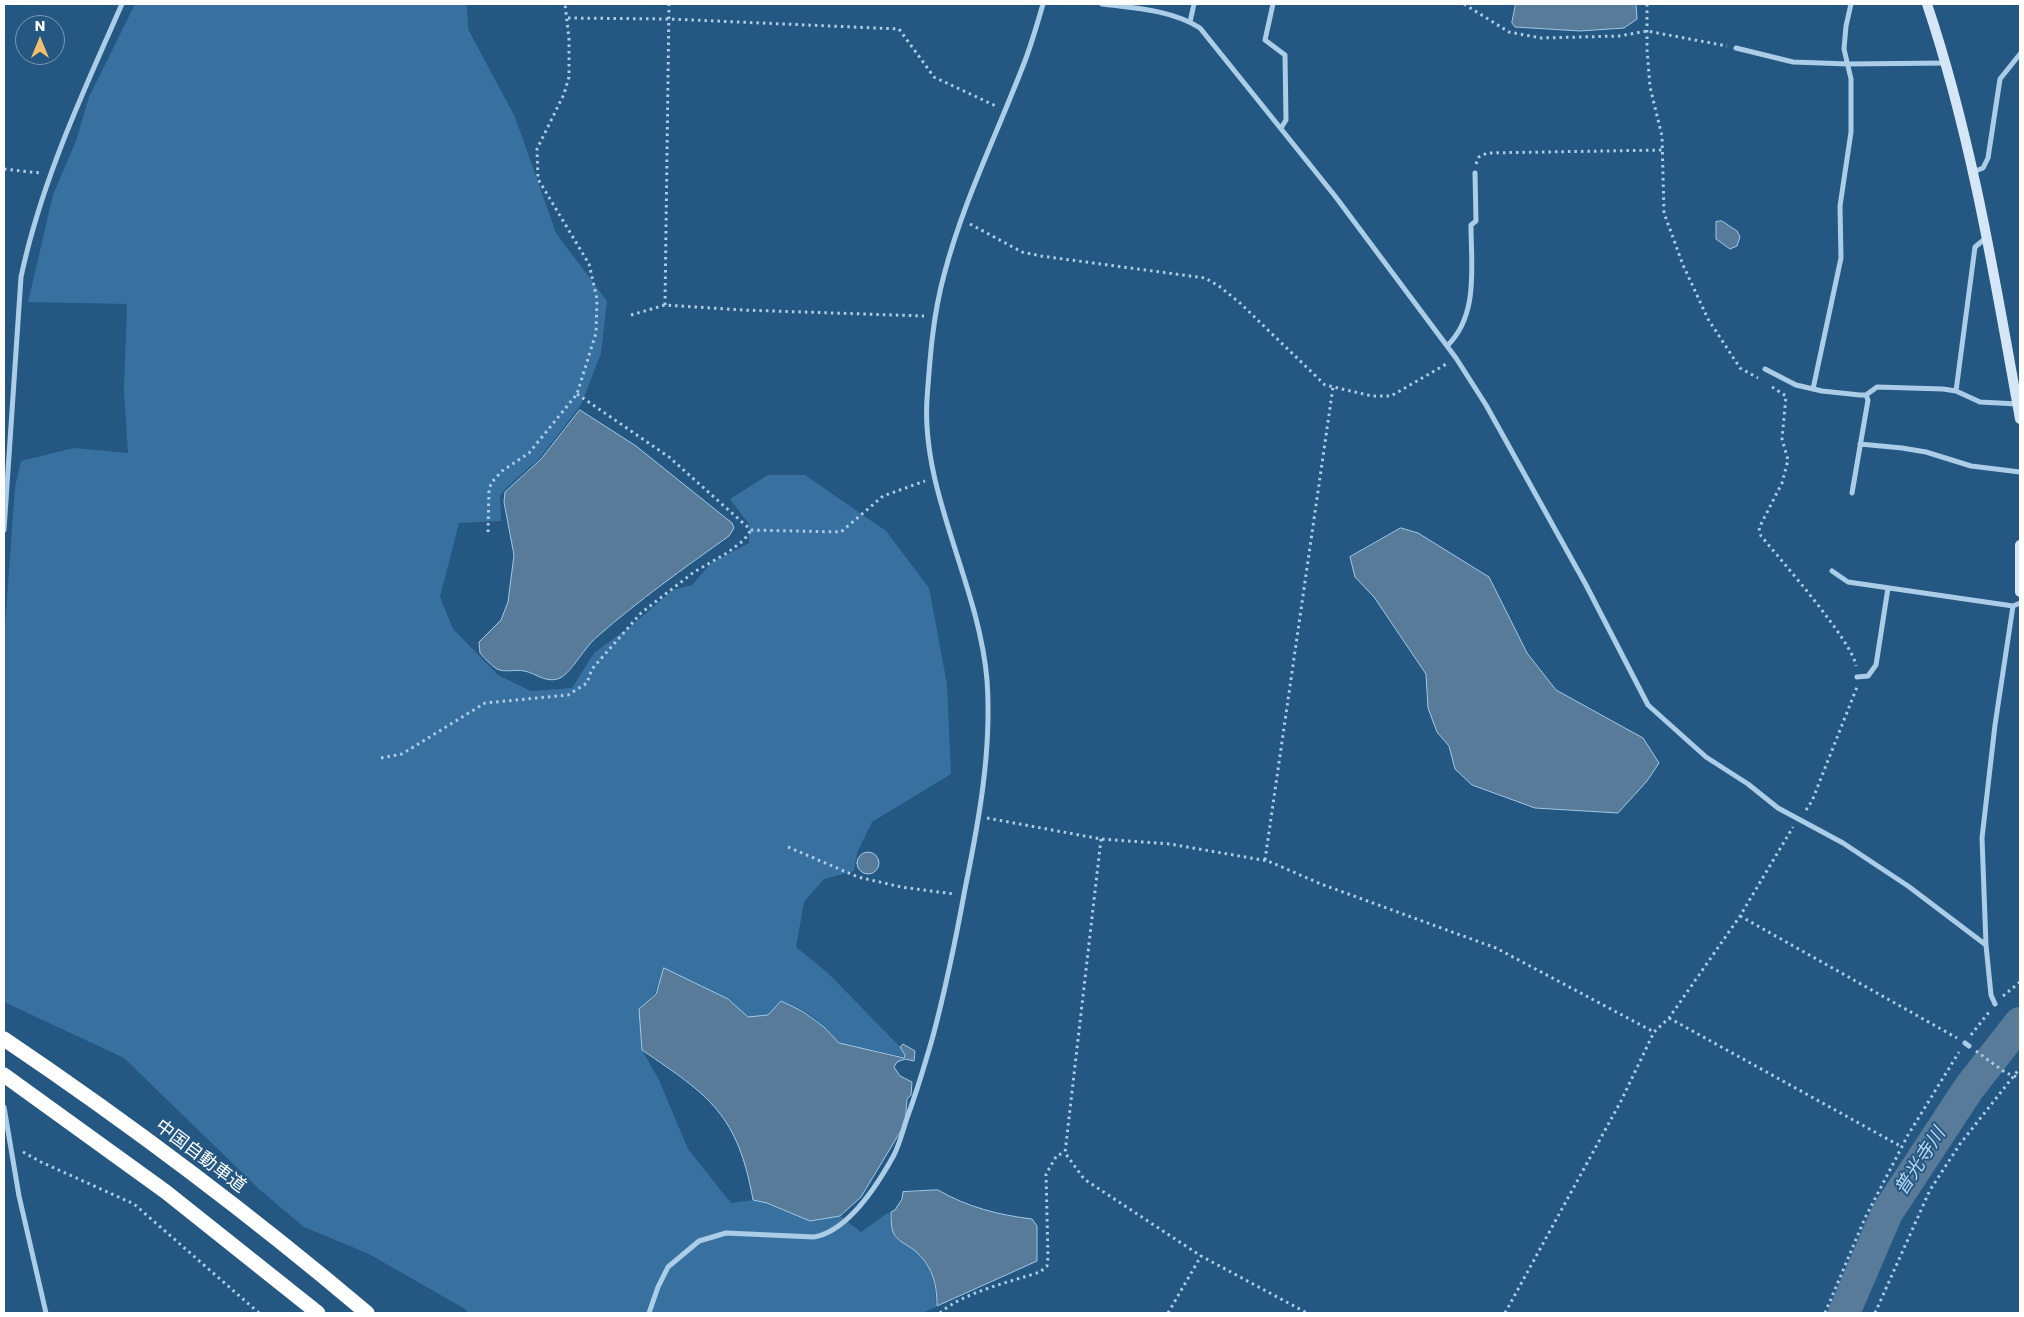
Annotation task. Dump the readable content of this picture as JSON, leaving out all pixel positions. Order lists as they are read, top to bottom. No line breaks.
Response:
{"streets":{"highway":["中国自動車道"]},"water":["普光寺川"],"north":"top"}
